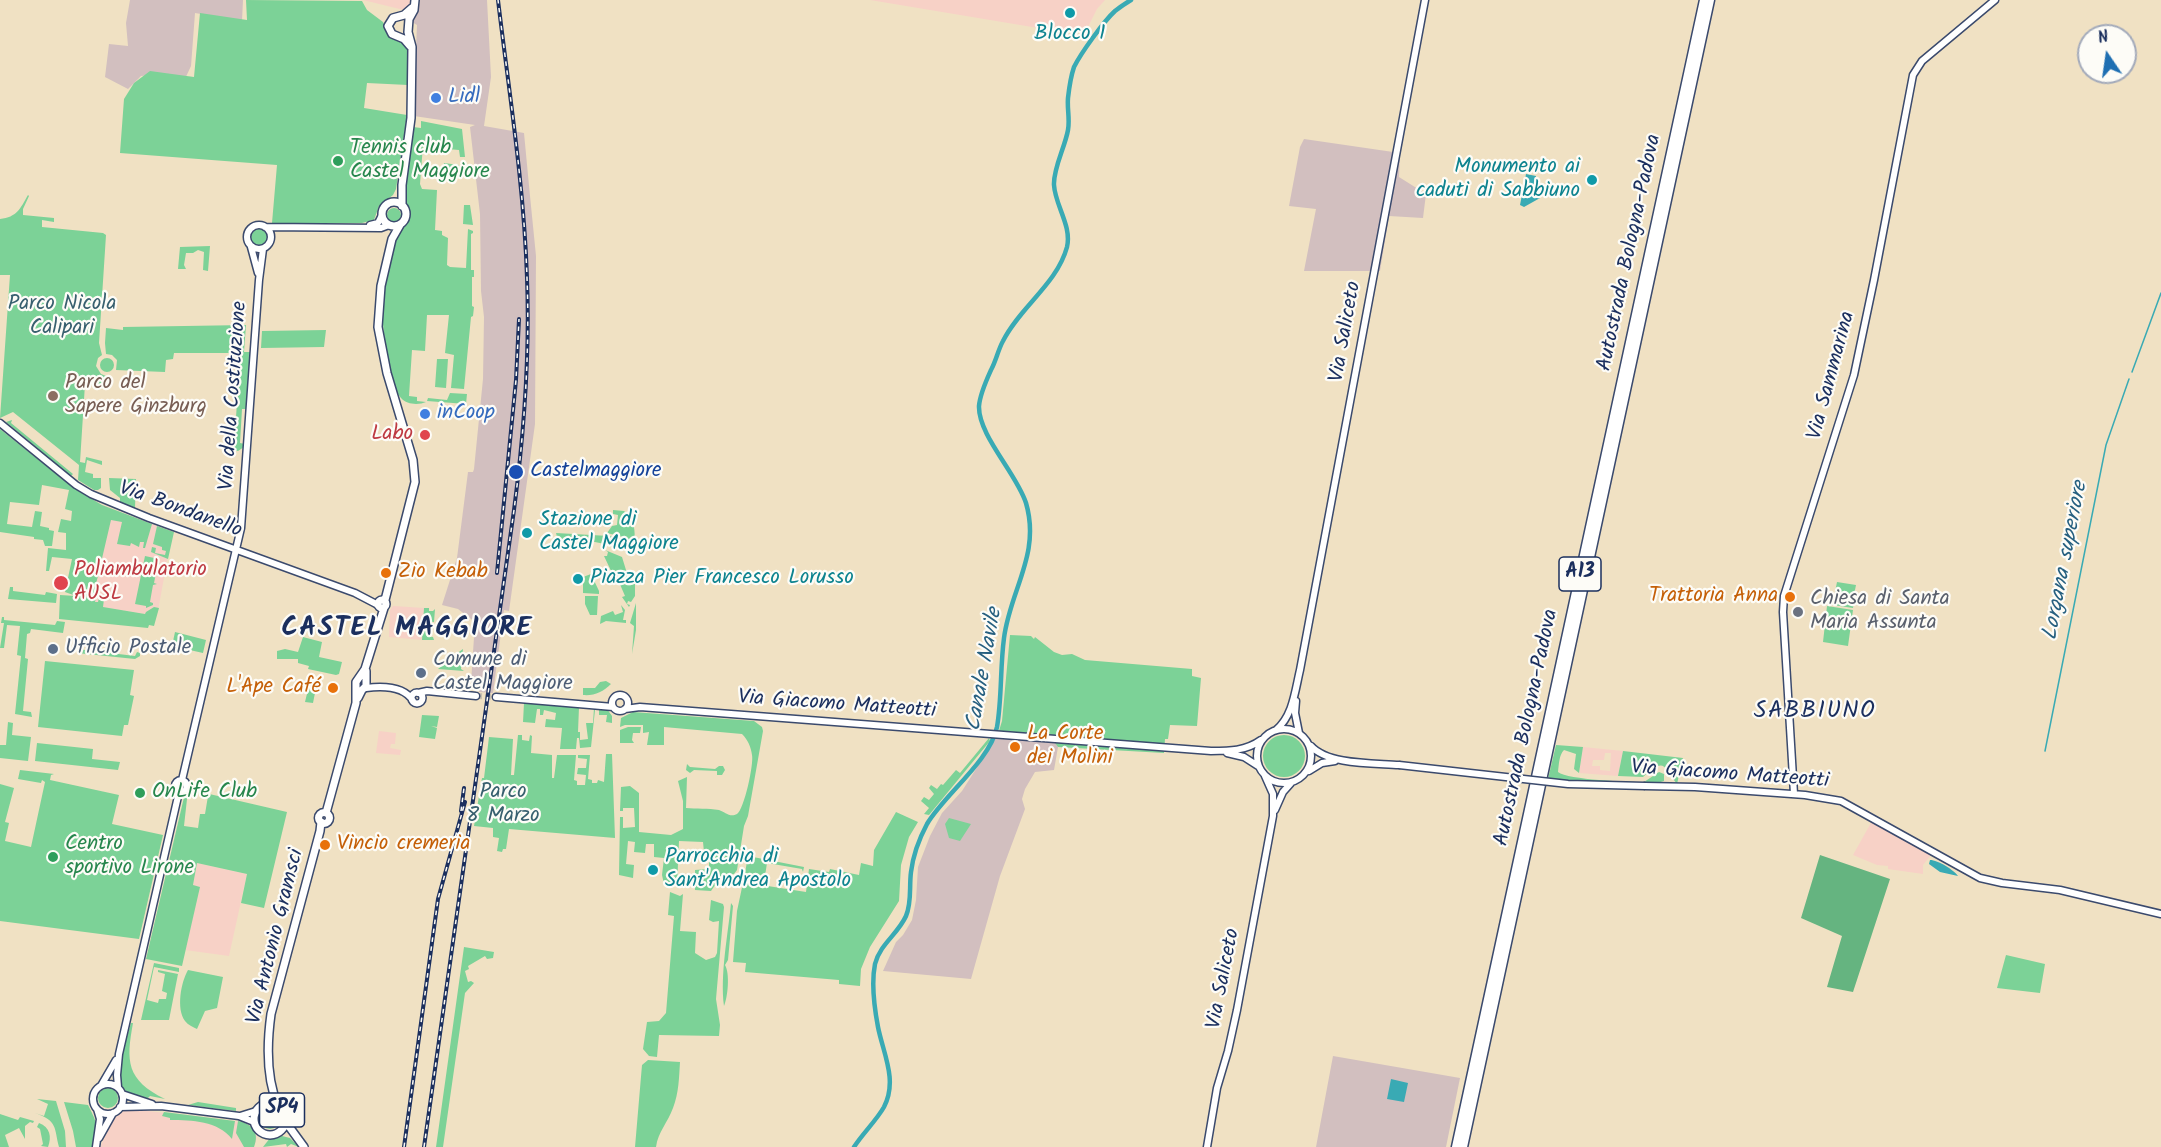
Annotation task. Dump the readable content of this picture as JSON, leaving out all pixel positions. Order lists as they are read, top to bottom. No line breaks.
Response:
{"streets":{"highway":["Autostrada Bologna-Padova","A13"],"main road":["Via Antonio Gramsci","SP4"],"street":["Via Saliceto","Via Sammarina","Via della Costituzione","Via Bondanello","Via Giacomo Matteotti"]},"crossings":[["Via Saliceto","Via Giacomo Matteotti"],["Via Sammarina","Via Giacomo Matteotti"],["Via della Costituzione","Via Bondanello"],["Via Antonio Gramsci","SP4"]],"districts":["CASTEL MAGGIORE","SABBIUNO"],"water":["Lorgana superiore","Canale Navile"],"parks":["Parco Nicola Calipari","Parco 8 Marzo"],"places":["Blocco 1","Lidl","Tennis club Castel Maggiore","Monumento ai caduti di Sabbiuno","Parco del Sapere Ginzburg","inCoop","Labo","Castelmaggiore","Stazione di Castel Maggiore","Zio Kebab","Piazza Pier Francesco Lorusso","Poliambulatorio AUSL","Trattoria Anna","Chiesa di Santa Maria Assunta","Ufficio Postale","Comune di Castel Maggiore","L'Ape Café","La Corte dei Molini","OnLife Club","Vincio cremeria","Centro sportivo Lirone","Parrocchia di Sant'Andrea Apostolo"],"north":"top"}
